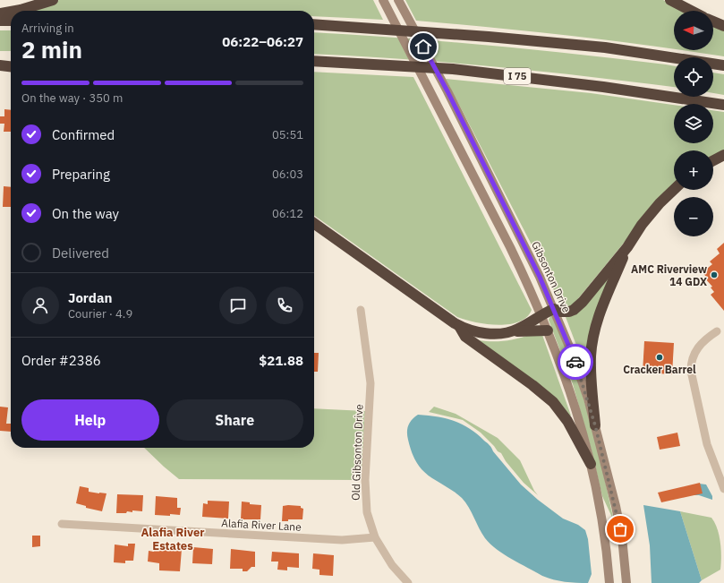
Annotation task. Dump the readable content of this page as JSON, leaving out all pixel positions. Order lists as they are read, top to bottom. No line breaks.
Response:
{"streets":{"highway":["I 75"],"main road":["Gibsonton Drive"],"street":["Old Gibsonton Drive","Alafia River Lane"]},"crossings":[["Old Gibsonton Drive","Alafia River Lane"]],"districts":["Alafia River Estates"],"places":["AMC Riverview 14 GDX","Cracker Barrel"],"north":"left","page":{"map_buttons":["+","−"],"heading":["2 min","Arriving in","06:22–06:27"],"panel":["Jordan","Courier · 4.9","Order #2386","$21.88"],"bar":"On the way · 350 m","list":[["Confirmed","05:51"],["Preparing","06:03"],["On the way","06:12"],"Delivered"],"buttons":["Help","Share"]}}
